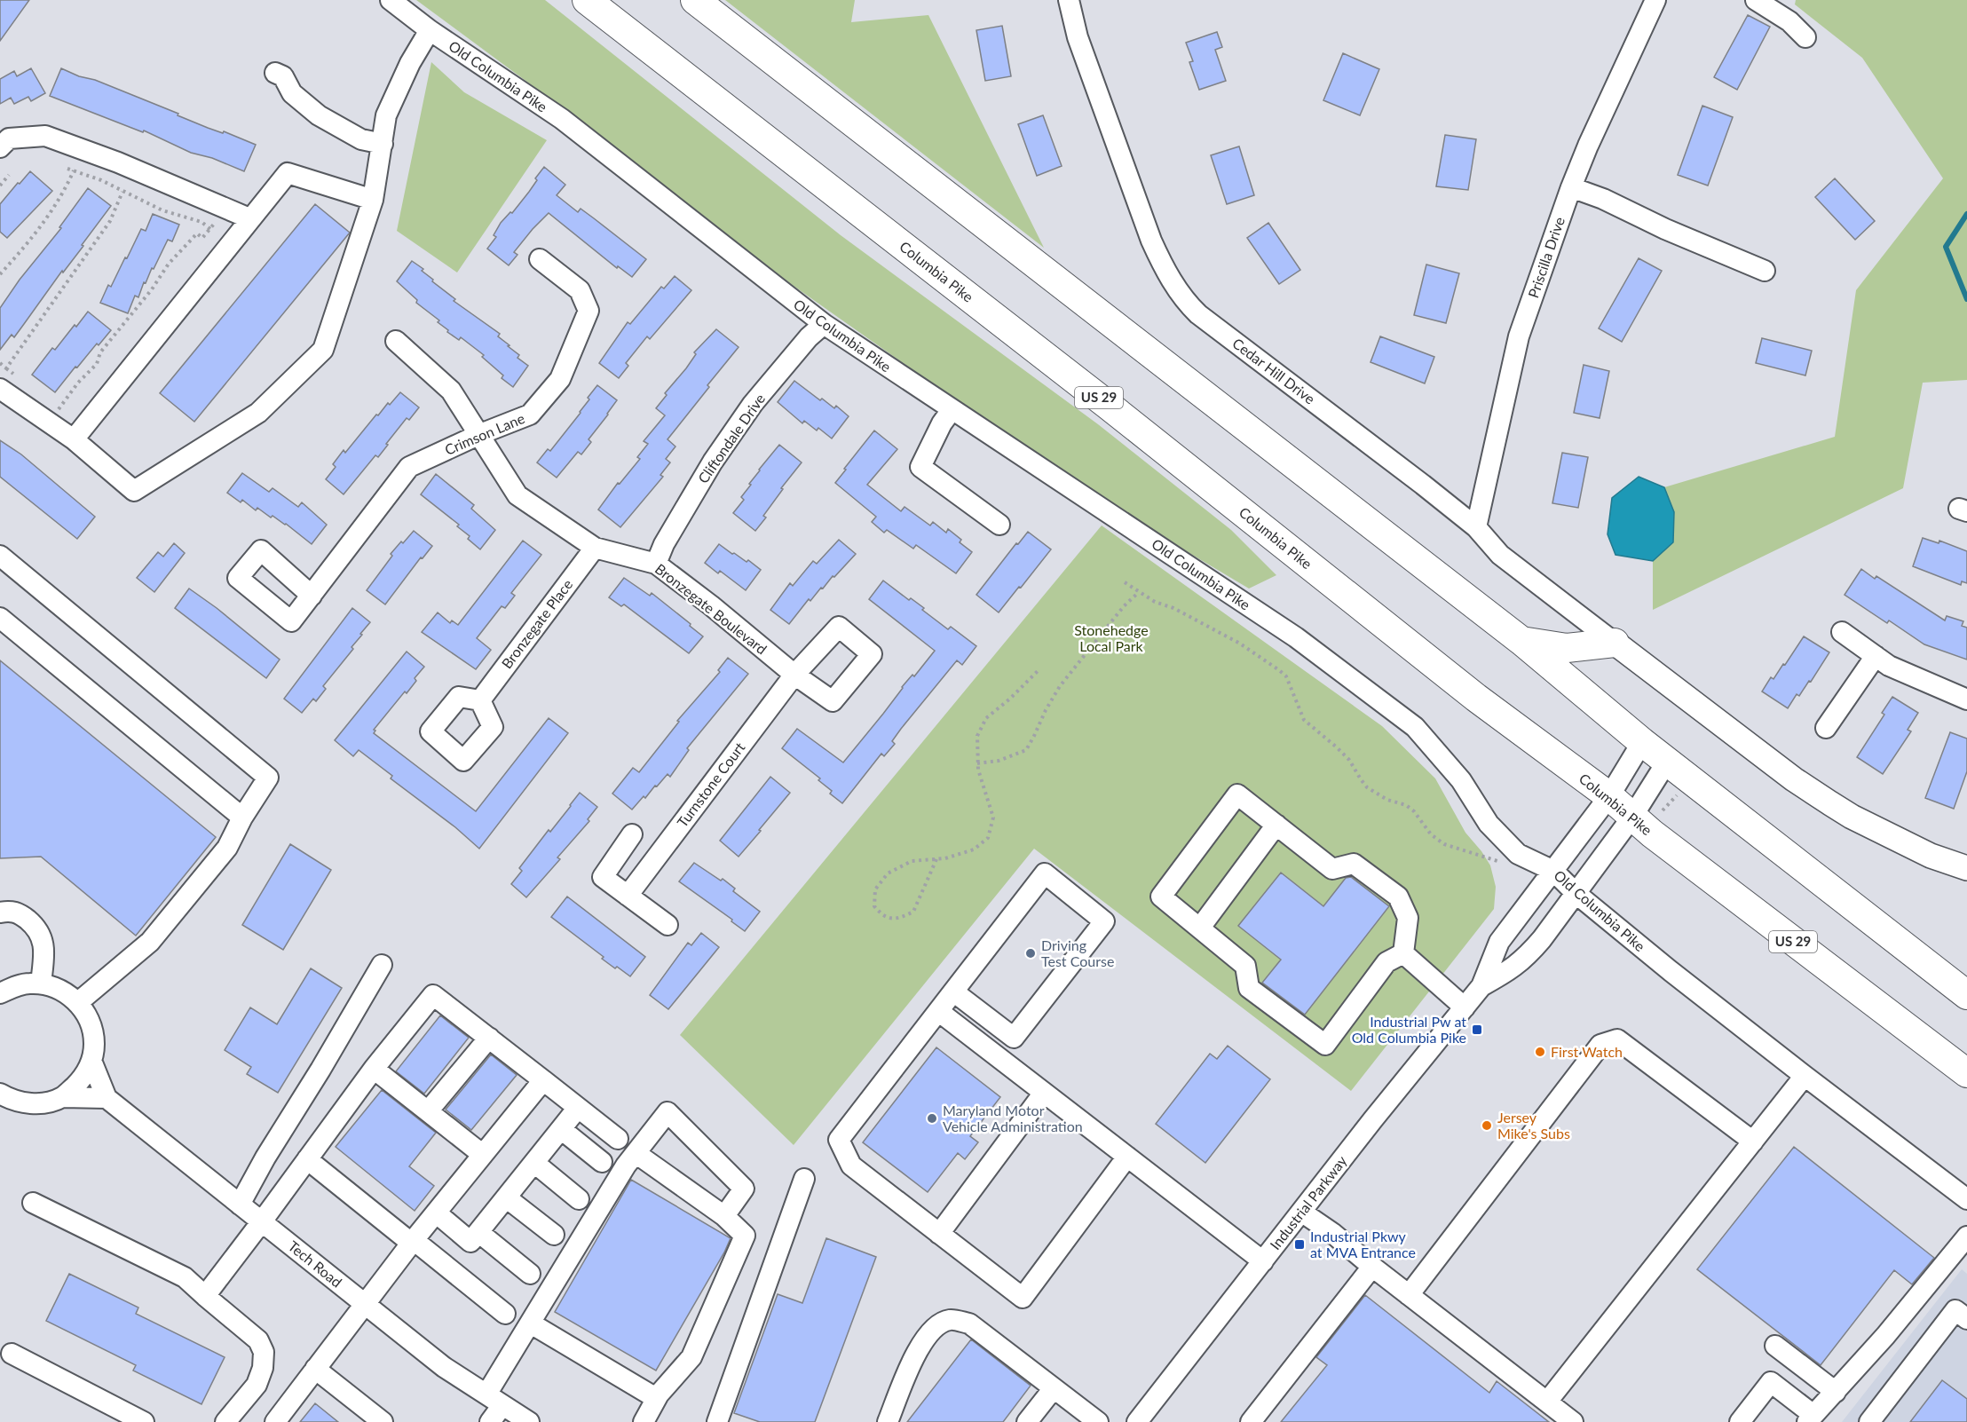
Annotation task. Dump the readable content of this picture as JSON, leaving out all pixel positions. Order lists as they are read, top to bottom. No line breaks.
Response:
{"streets":{"highway":["Columbia Pike","US 29"],"street":["Old Columbia Pike","Priscilla Drive","Cedar Hill Drive","Crimson Lane","Cliftondale Drive","Bronzegate Boulevard","Bronzegate Place","Turnstone Court","Industrial Parkway","Tech Road"]},"crossings":[["Old Columbia Pike","Cliftondale Drive"],["Old Columbia Pike","Industrial Parkway"],["Priscilla Drive","Cedar Hill Drive"],["Columbia Pike","Industrial Parkway"],["Crimson Lane","Bronzegate Boulevard"],["Cliftondale Drive","Bronzegate Boulevard"],["Bronzegate Boulevard","Bronzegate Place"],["Bronzegate Boulevard","Turnstone Court"]],"parks":["Stonehedge Local Park"],"places":{"other":["Driving Test Course","First Watch","Maryland Motor Vehicle Administration","Jersey Mike's Subs"],"transit":["Industrial Pw at Old Columbia Pike","Industrial Pkwy at MVA Entrance"]}}
